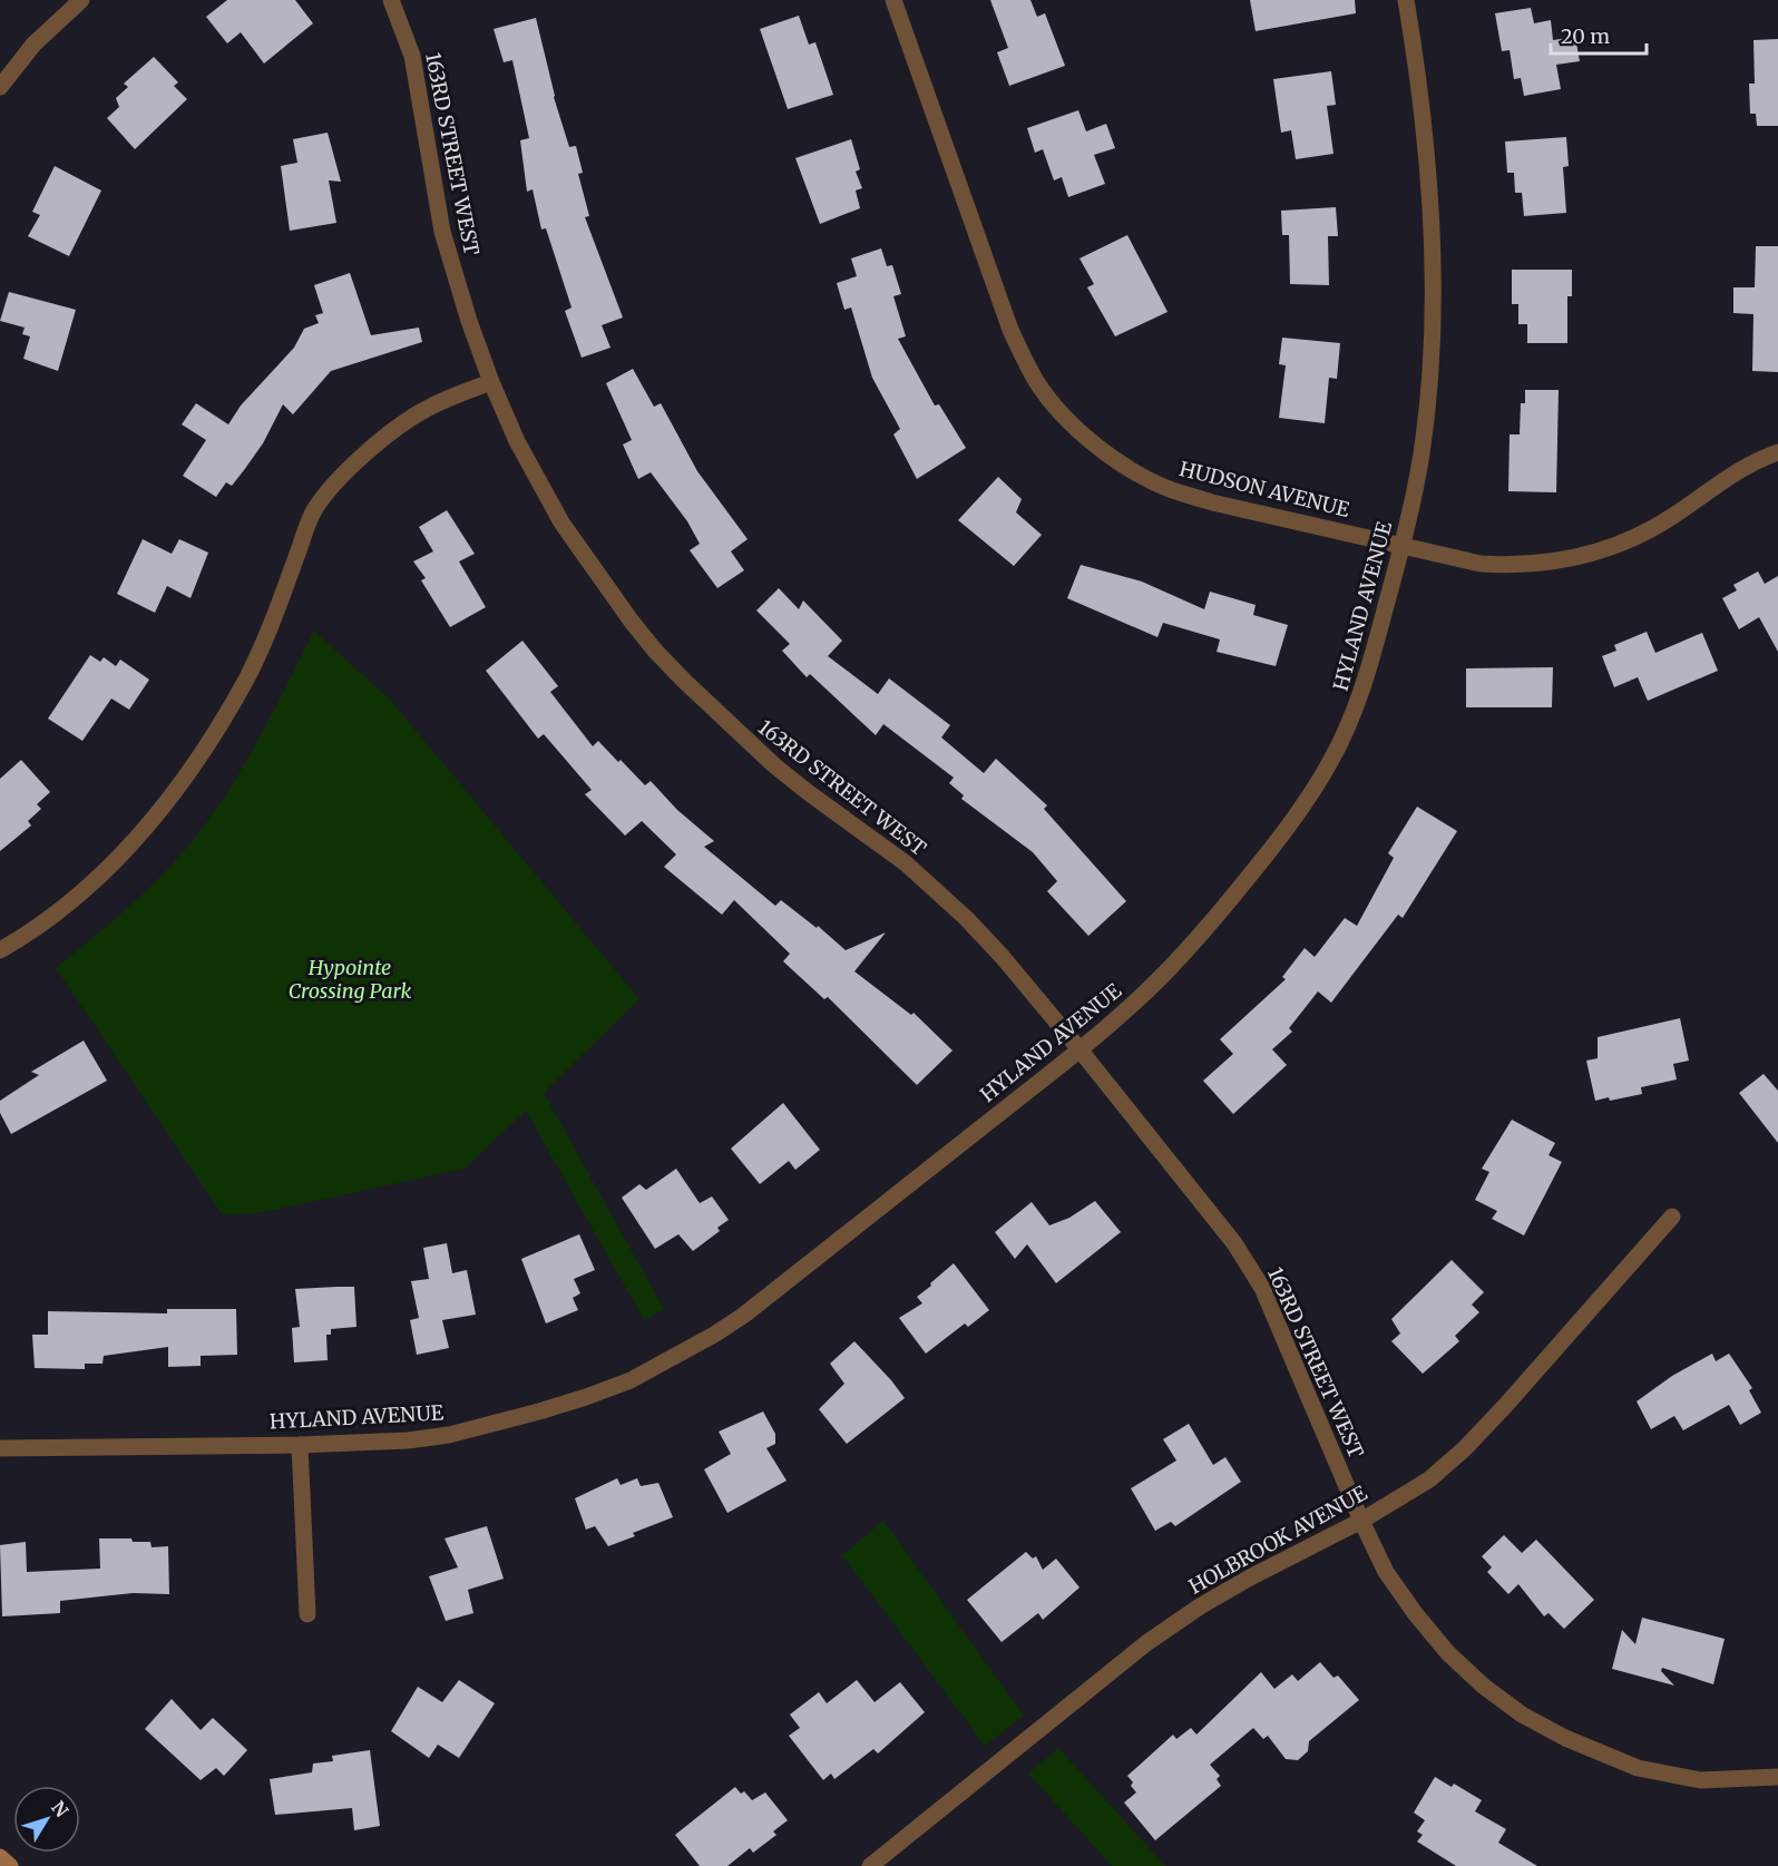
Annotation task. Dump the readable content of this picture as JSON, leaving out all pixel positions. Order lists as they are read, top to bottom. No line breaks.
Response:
{"streets":{"street":["163RD STREET WEST","HUDSON AVENUE","HYLAND AVENUE","HOLBROOK AVENUE"]},"crossings":[["163RD STREET WEST","HYLAND AVENUE"],["163RD STREET WEST","HOLBROOK AVENUE"],["HUDSON AVENUE","HYLAND AVENUE"]],"parks":["Hypointe Crossing Park"],"scale_bar":"20 m","north":"top right"}
